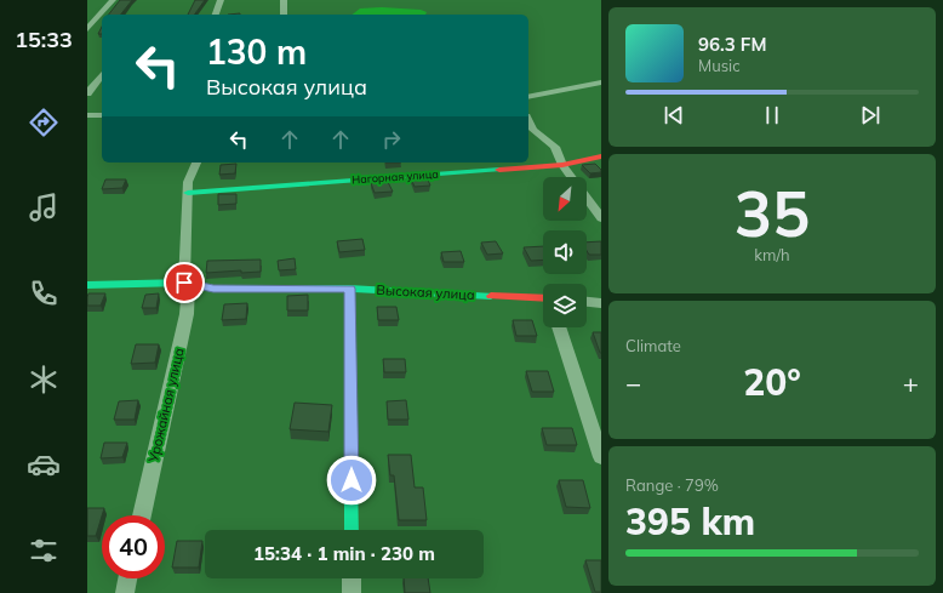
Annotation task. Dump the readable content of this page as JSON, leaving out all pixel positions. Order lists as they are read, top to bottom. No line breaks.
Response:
{"streets":{"street":["Нагорная улица","Высокая улица","Урожайная улица"]},"crossings":[["Нагорная улица","Урожайная улица"],["Высокая улица","Урожайная улица"]],"north":"bottom left","page":{"tabs":"15:33","turn":["130 m","Высокая улица"],"song":["96.3 FM","Music"],"tile":[["35","km/h"],"Climate",["Range · 79%","395 km"]],"heat":["−","20°","+"],"limit":"40","trip":"15:34 · 1 min · 230 m"}}
